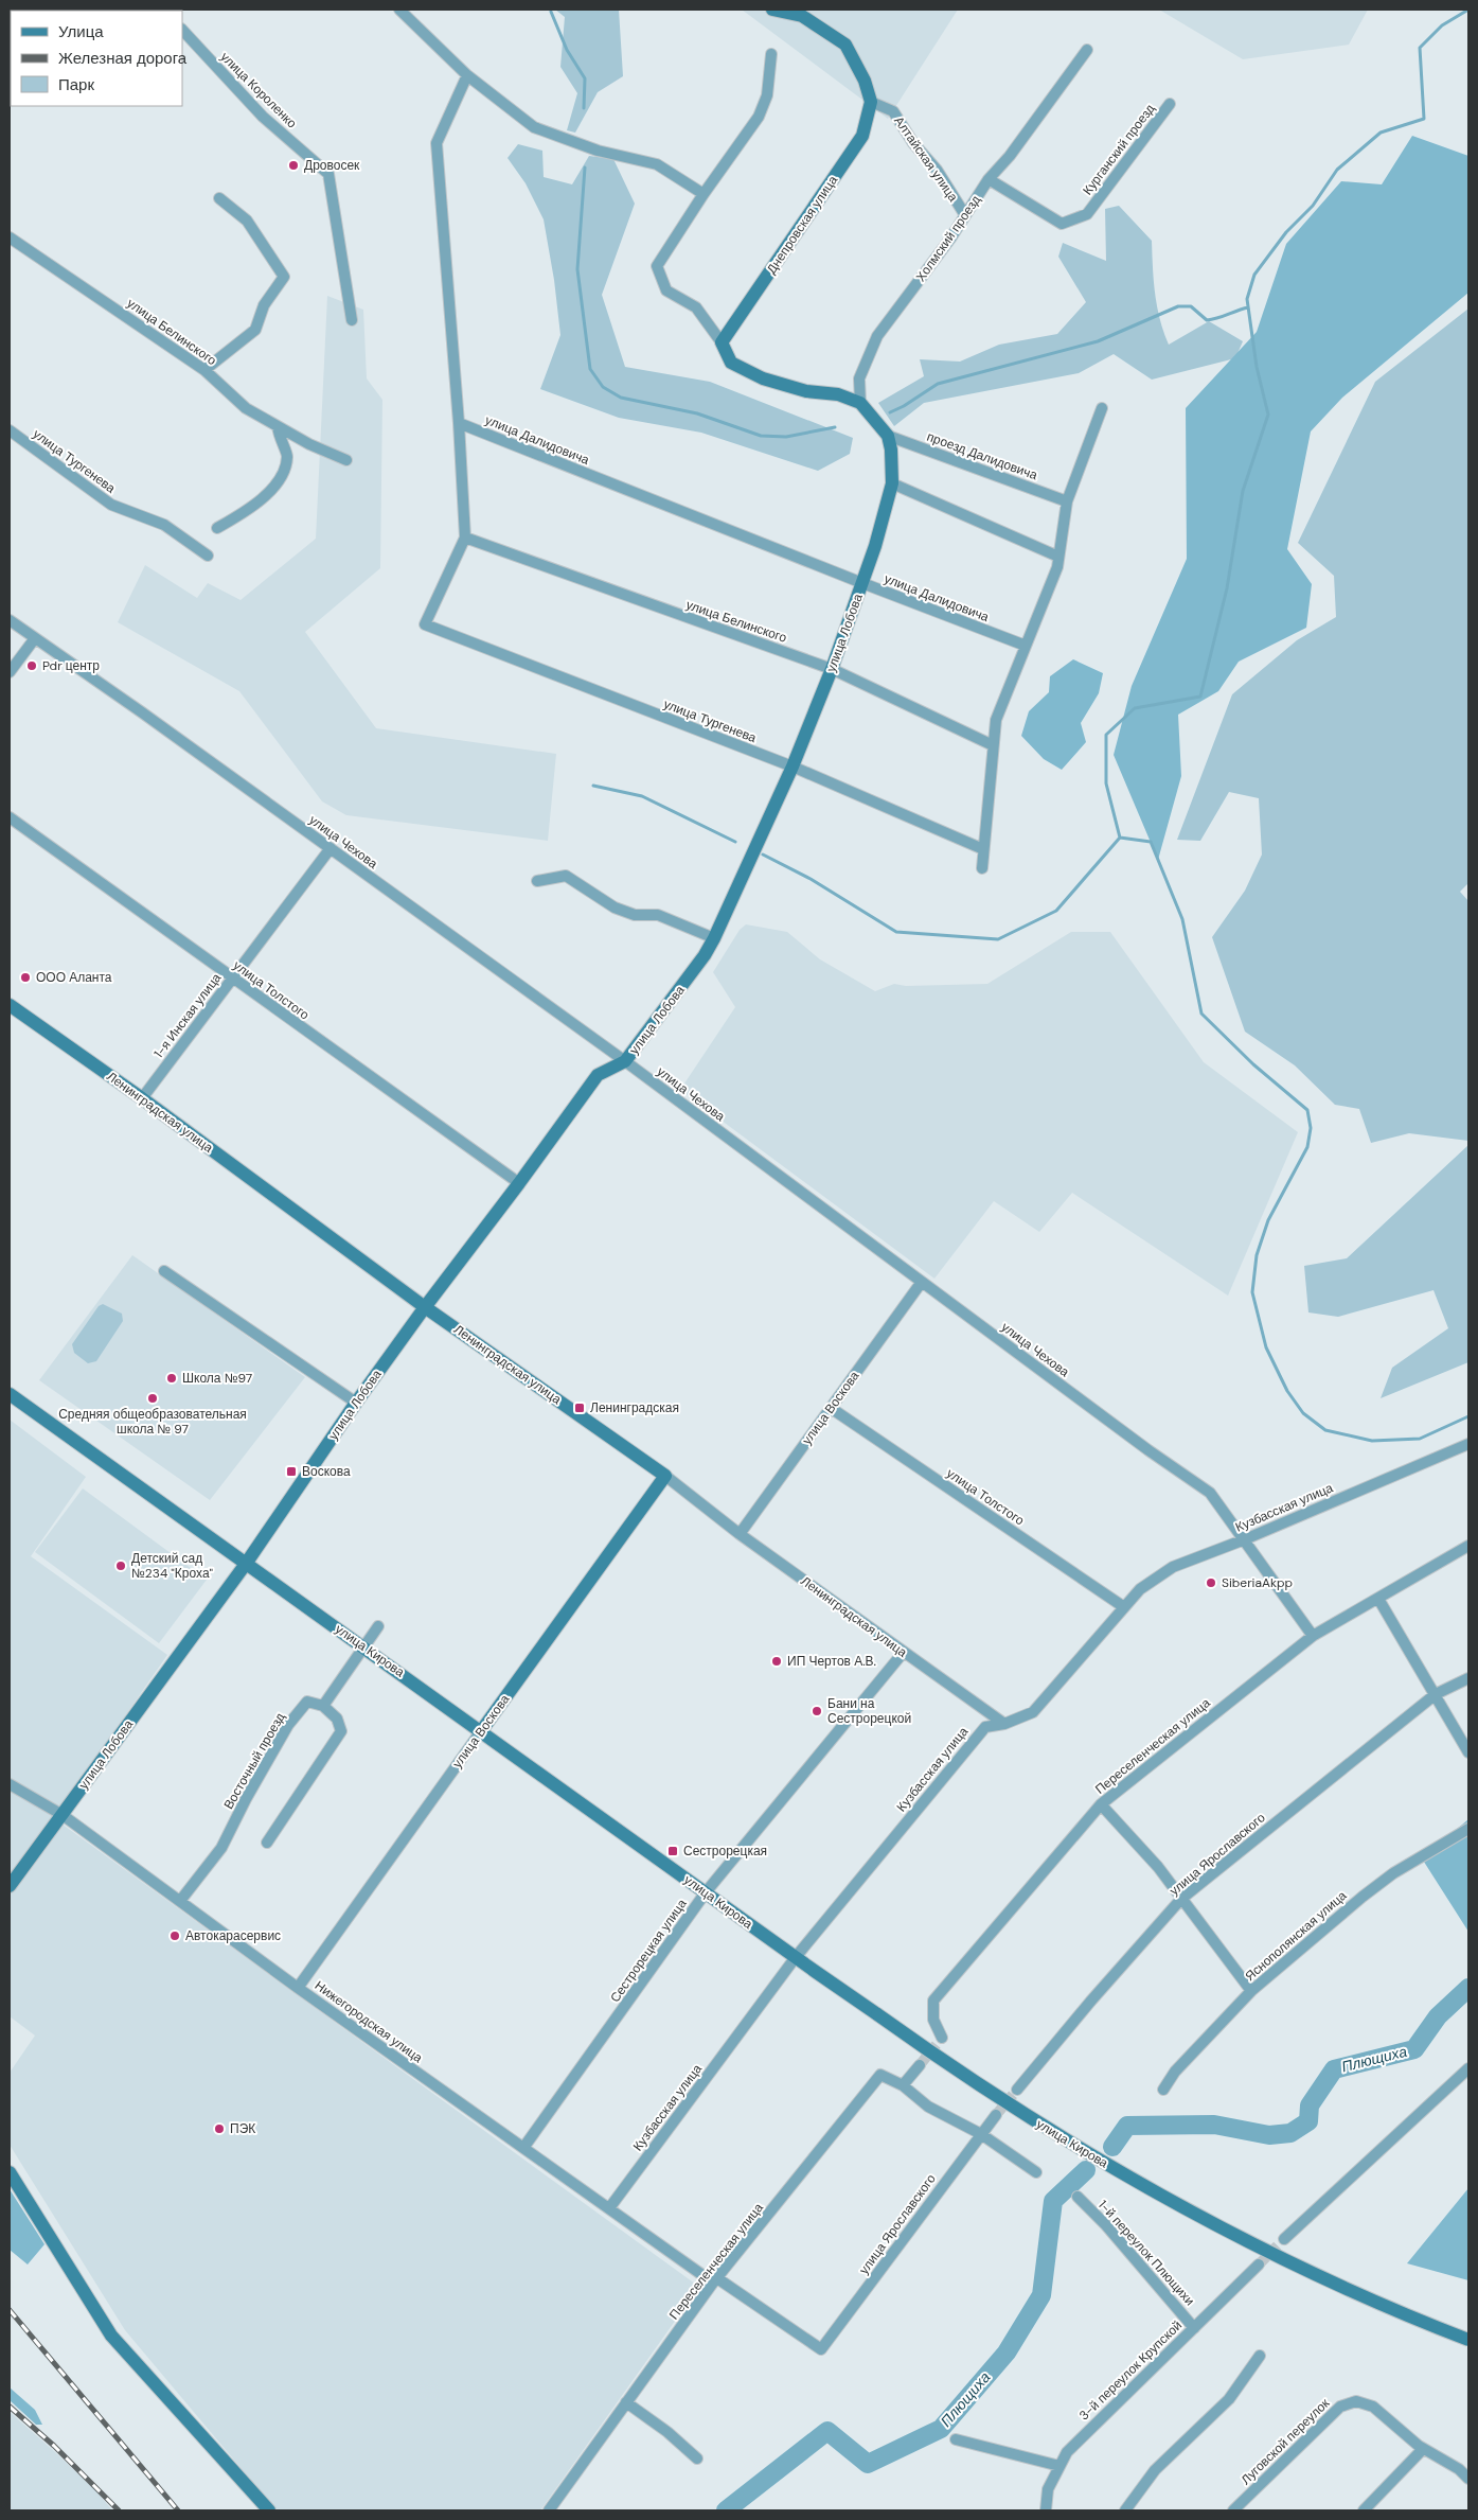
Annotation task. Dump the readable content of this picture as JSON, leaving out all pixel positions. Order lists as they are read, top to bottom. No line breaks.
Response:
{"streets":{"street":["улица Короленко","Курганский проезд","Алтайская улица","Днепровская улица","Холмский проезд","улица Белинского","улица Далидовича","проезд Далидовича","улица Тургенева","улица Лобова","улица Чехова","улица Толстого","1-я Инская улица","Ленинградская улица","улица Воскова","Кузбасская улица","улица Кирова","Переселенческая улица","Восточный проезд","улица Ярославского","Яснополянская улица","Сестрорецкая улица","Нижегородская улица","1-й переулок Плющихи","3-й переулок Крупской","Луговской переулок"]},"crossings":[["Курганский проезд","Холмский проезд"],["Алтайская улица","Днепровская улица"],["Алтайская улица","Холмский проезд"],["улица Белинского","улица Тургенева"],["улица Белинского","улица Лобова"],["улица Далидовича","улица Лобова"],["проезд Далидовича","улица Лобова"],["улица Тургенева","улица Лобова"],["улица Лобова","улица Чехова"],["улица Лобова","улица Толстого"],["улица Лобова","Ленинградская улица"],["улица Лобова","улица Кирова"],["улица Лобова","Нижегородская улица"],["улица Чехова","1-я Инская улица"],["улица Чехова","улица Воскова"],["улица Чехова","Кузбасская улица"],["улица Чехова","Переселенческая улица"],["улица Толстого","1-я Инская улица"],["улица Толстого","улица Воскова"],["улица Толстого","Кузбасская улица"],["1-я Инская улица","Ленинградская улица"],["Ленинградская улица","улица Воскова"],["Ленинградская улица","Кузбасская улица"],["Ленинградская улица","Сестрорецкая улица"],["улица Воскова","улица Кирова"],["улица Воскова","Нижегородская улица"],["Кузбасская улица","улица Кирова"],["Кузбасская улица","Нижегородская улица"],["улица Кирова","Сестрорецкая улица"],["Переселенческая улица","Нижегородская улица"],["Восточный проезд","Нижегородская улица"],["улица Ярославского","Нижегородская улица"],["Сестрорецкая улица","Нижегородская улица"],["1-й переулок Плющихи","3-й переулок Крупской"]],"water":["Плющиха"],"places":{"other":["Дровосек","Pdr центр","ООО Аланта","Школа №97","Средняя общеобразовательная школа № 97","Детский сад №234 \"Кроха\"","SiberiaAkpp","ИП Чертов А.В.","Бани на Сестрорецкой","Автокарасервис","ПЭК"],"transit":["Ленинградская","Воскова","Сестрорецкая"]},"legend":["Улица","Железная дорога","Парк"]}
